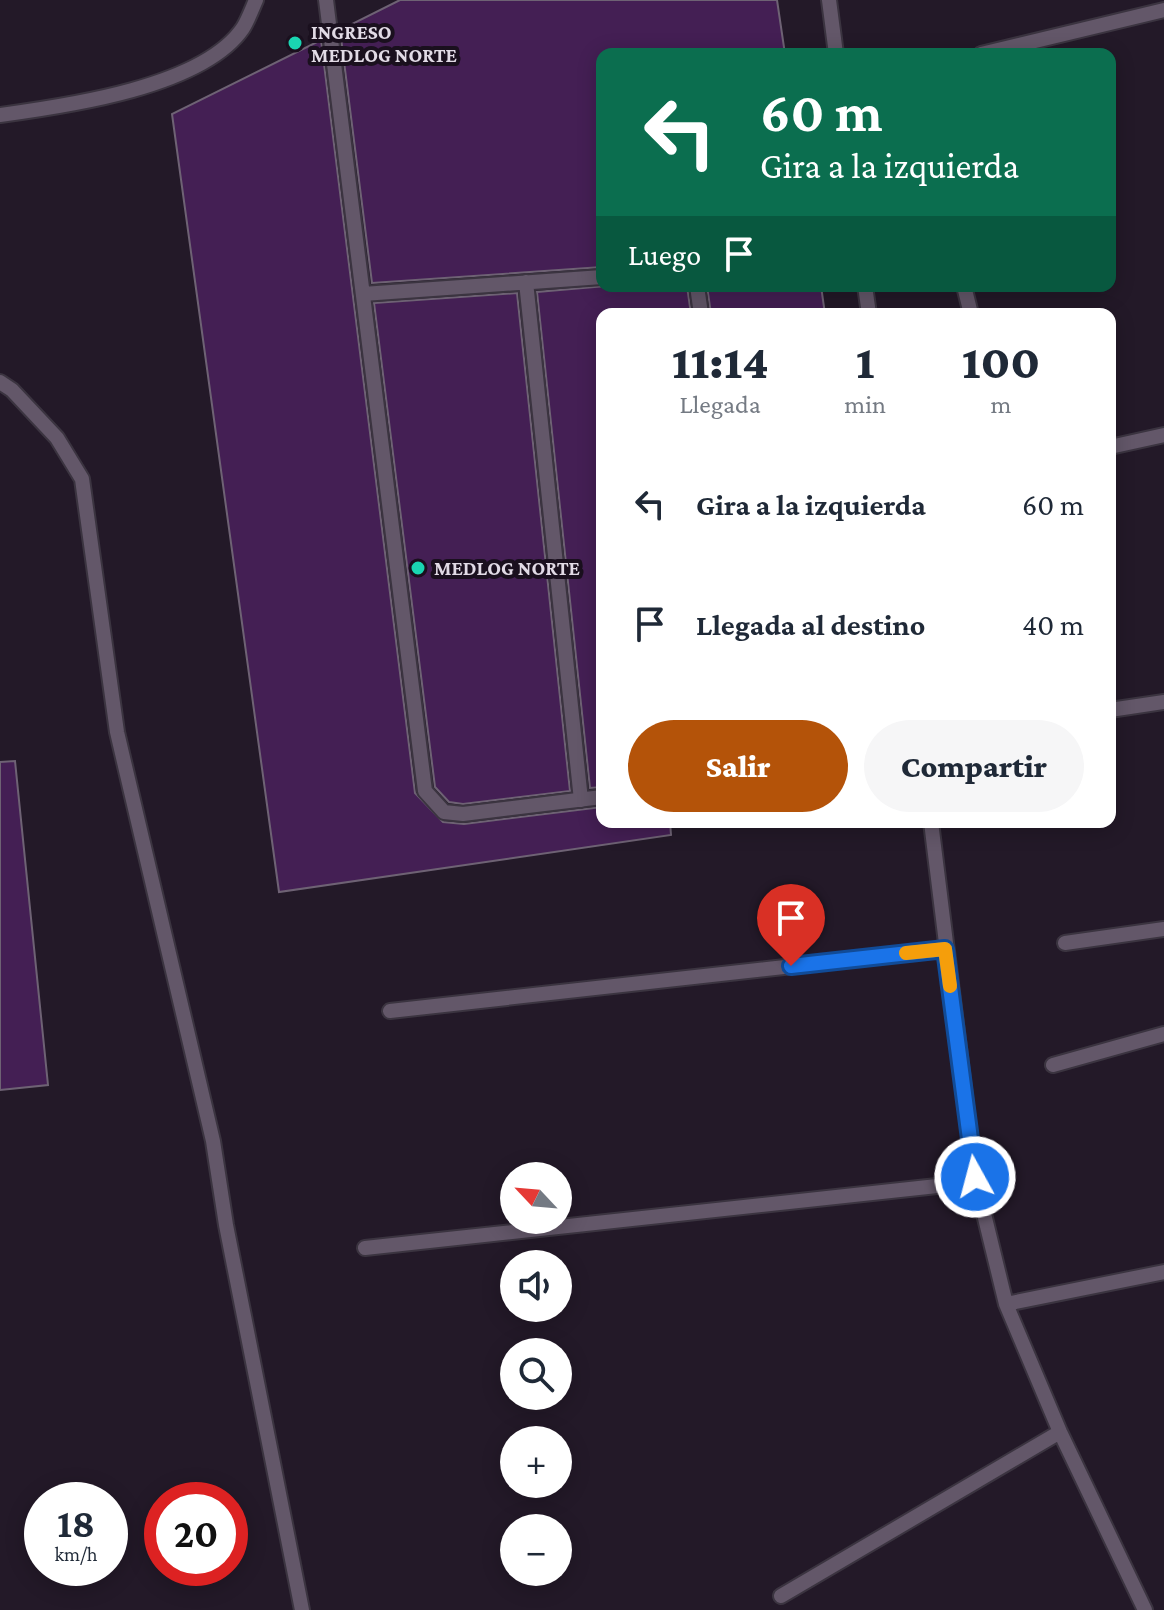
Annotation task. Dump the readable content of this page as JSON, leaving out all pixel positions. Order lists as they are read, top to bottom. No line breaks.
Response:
{"places":["INGRESO MEDLOG NORTE","MEDLOG NORTE"],"north":"top left","page":{"turn":["60 m","Gira a la izquierda"],"then":"Luego","eta":["11:14","Llegada","1","min","100","m"],"list":[{"name":"Gira a la izquierda","value":"60 m"},{"name":"Llegada al destino","value":"40 m"}],"buttons":["Salir","Compartir"],"map_buttons":["+","−"],"speed":"18 km/h","limit":"20"}}
